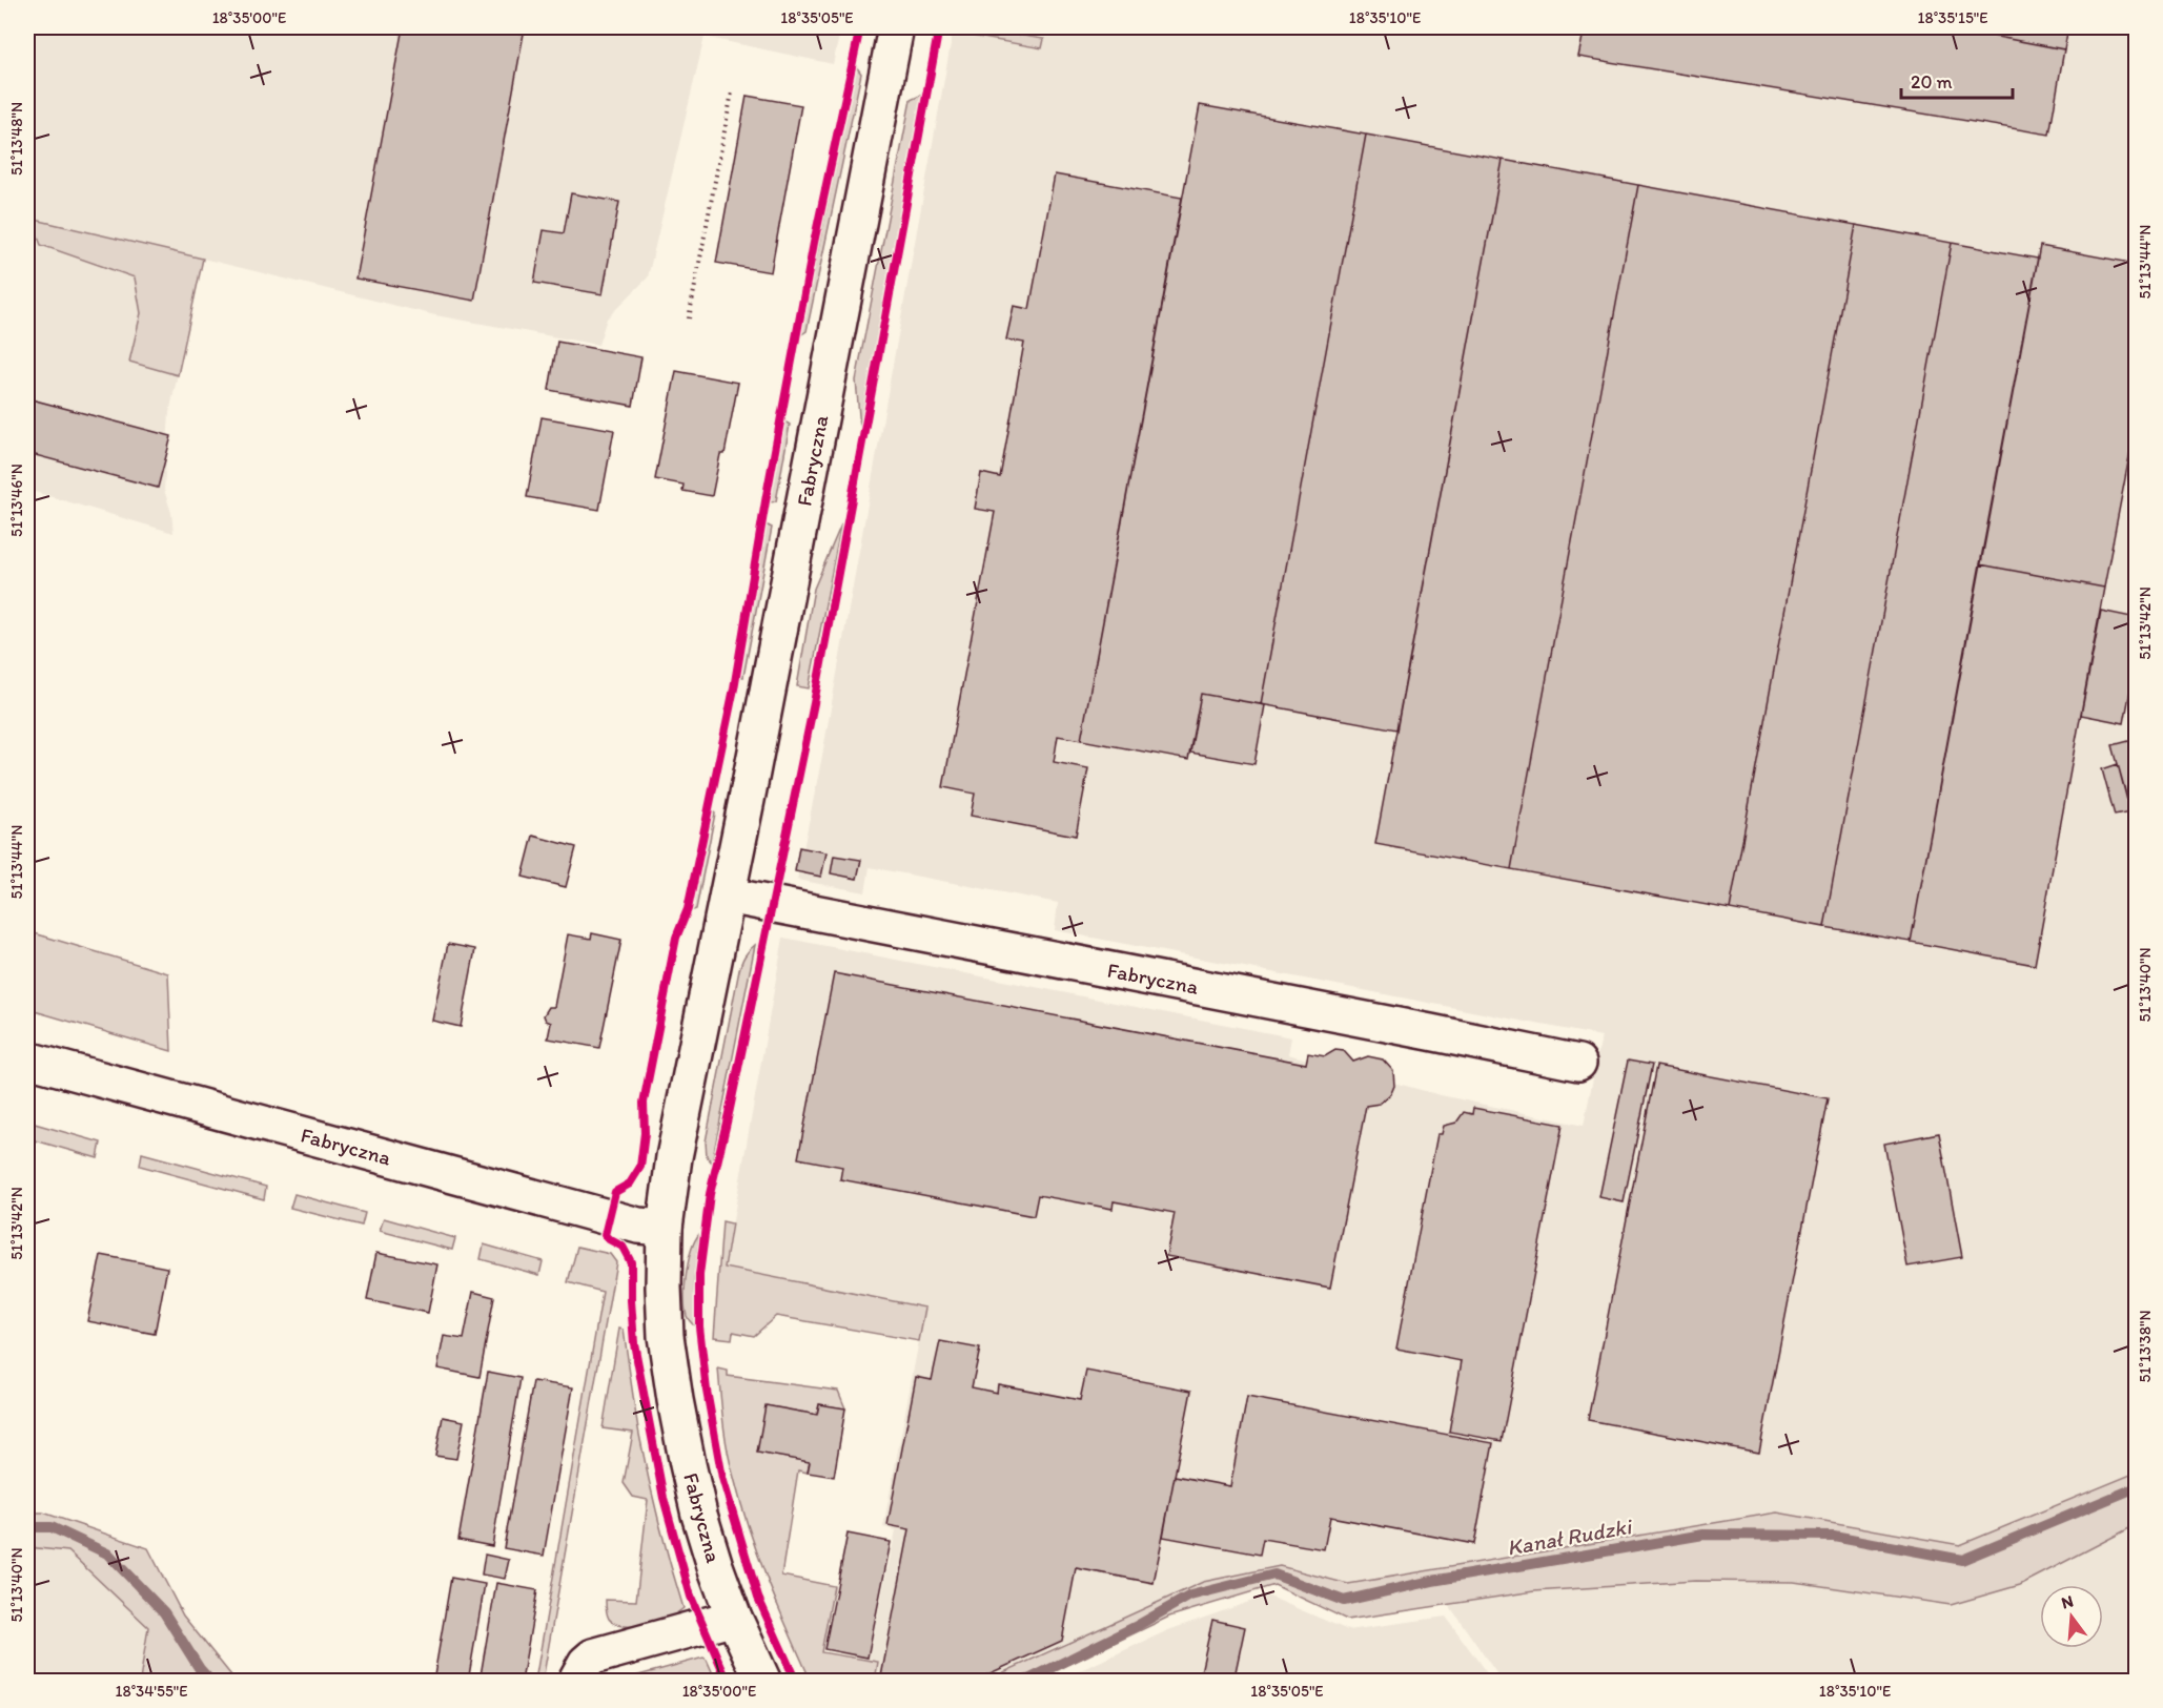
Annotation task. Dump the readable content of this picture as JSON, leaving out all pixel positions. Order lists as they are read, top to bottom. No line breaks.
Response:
{"streets":{"street":["Fabryczna"]},"water":["Kanał Rudzki"],"scale_bar":"20 m","north":"top","coordinates":["18°35'00\"E","18°35'05\"E","18°35'10\"E","18°35'15\"E","51°13'48\"N","51°13'44\"N","51°13'46\"N","51°13'42\"N","51°13'40\"N","51°13'38\"N","18°34'55\"E"]}
